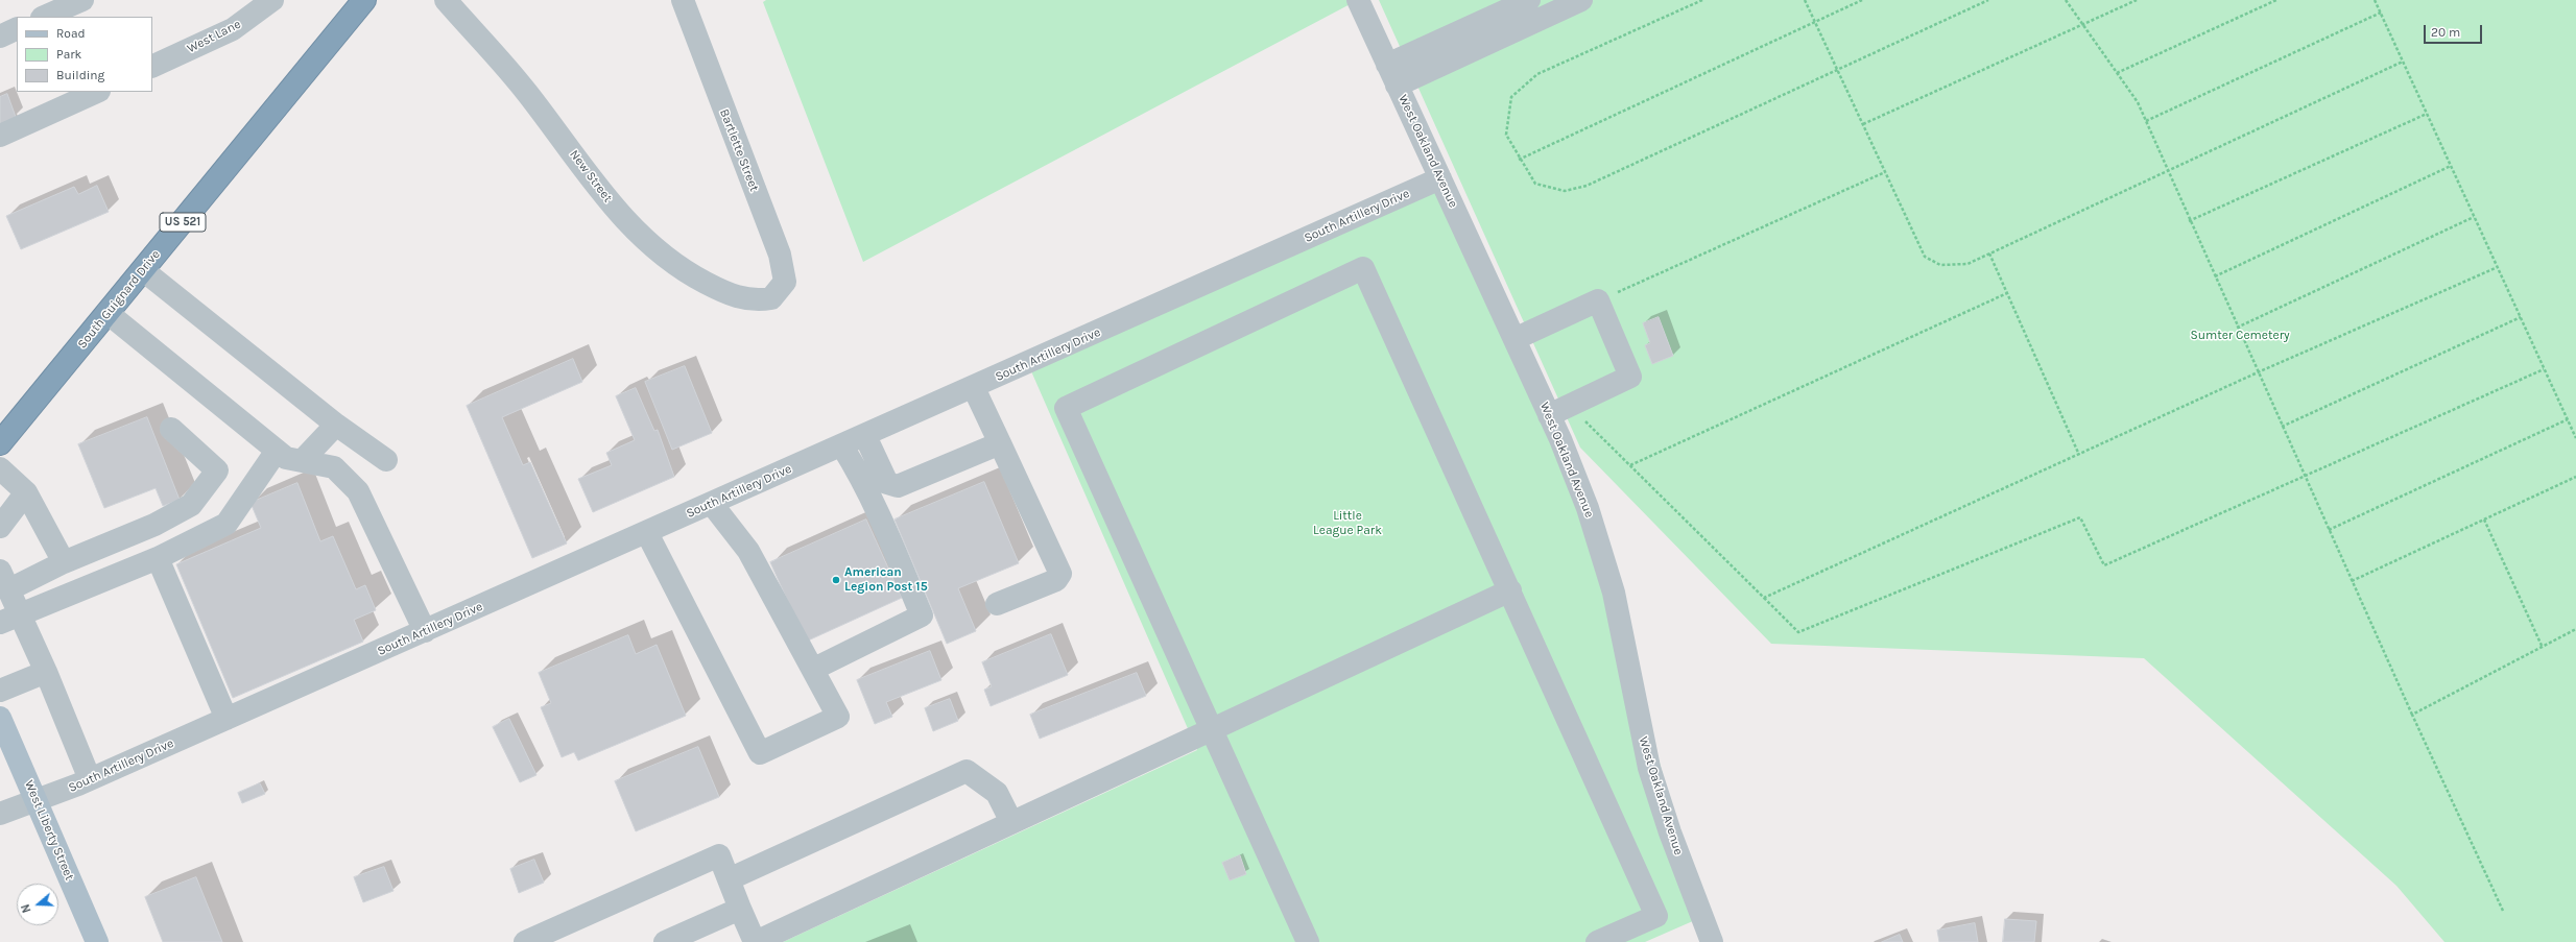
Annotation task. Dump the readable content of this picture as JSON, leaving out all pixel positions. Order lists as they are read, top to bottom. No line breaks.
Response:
{"streets":{"highway":["US 521","South Guignard Drive"],"main road":["West Liberty Street"],"street":["West Lane","Bartlette Street","West Oakland Avenue","New Street","South Artillery Drive"]},"crossings":[["Bartlette Street","New Street"],["West Oakland Avenue","South Artillery Drive"],["South Artillery Drive","West Liberty Street"]],"parks":["Sumter Cemetery","Little League Park"],"places":["American Legion Post 15"],"legend":["Road","Park","Building"],"scale_bar":"20 m","north":"left"}
